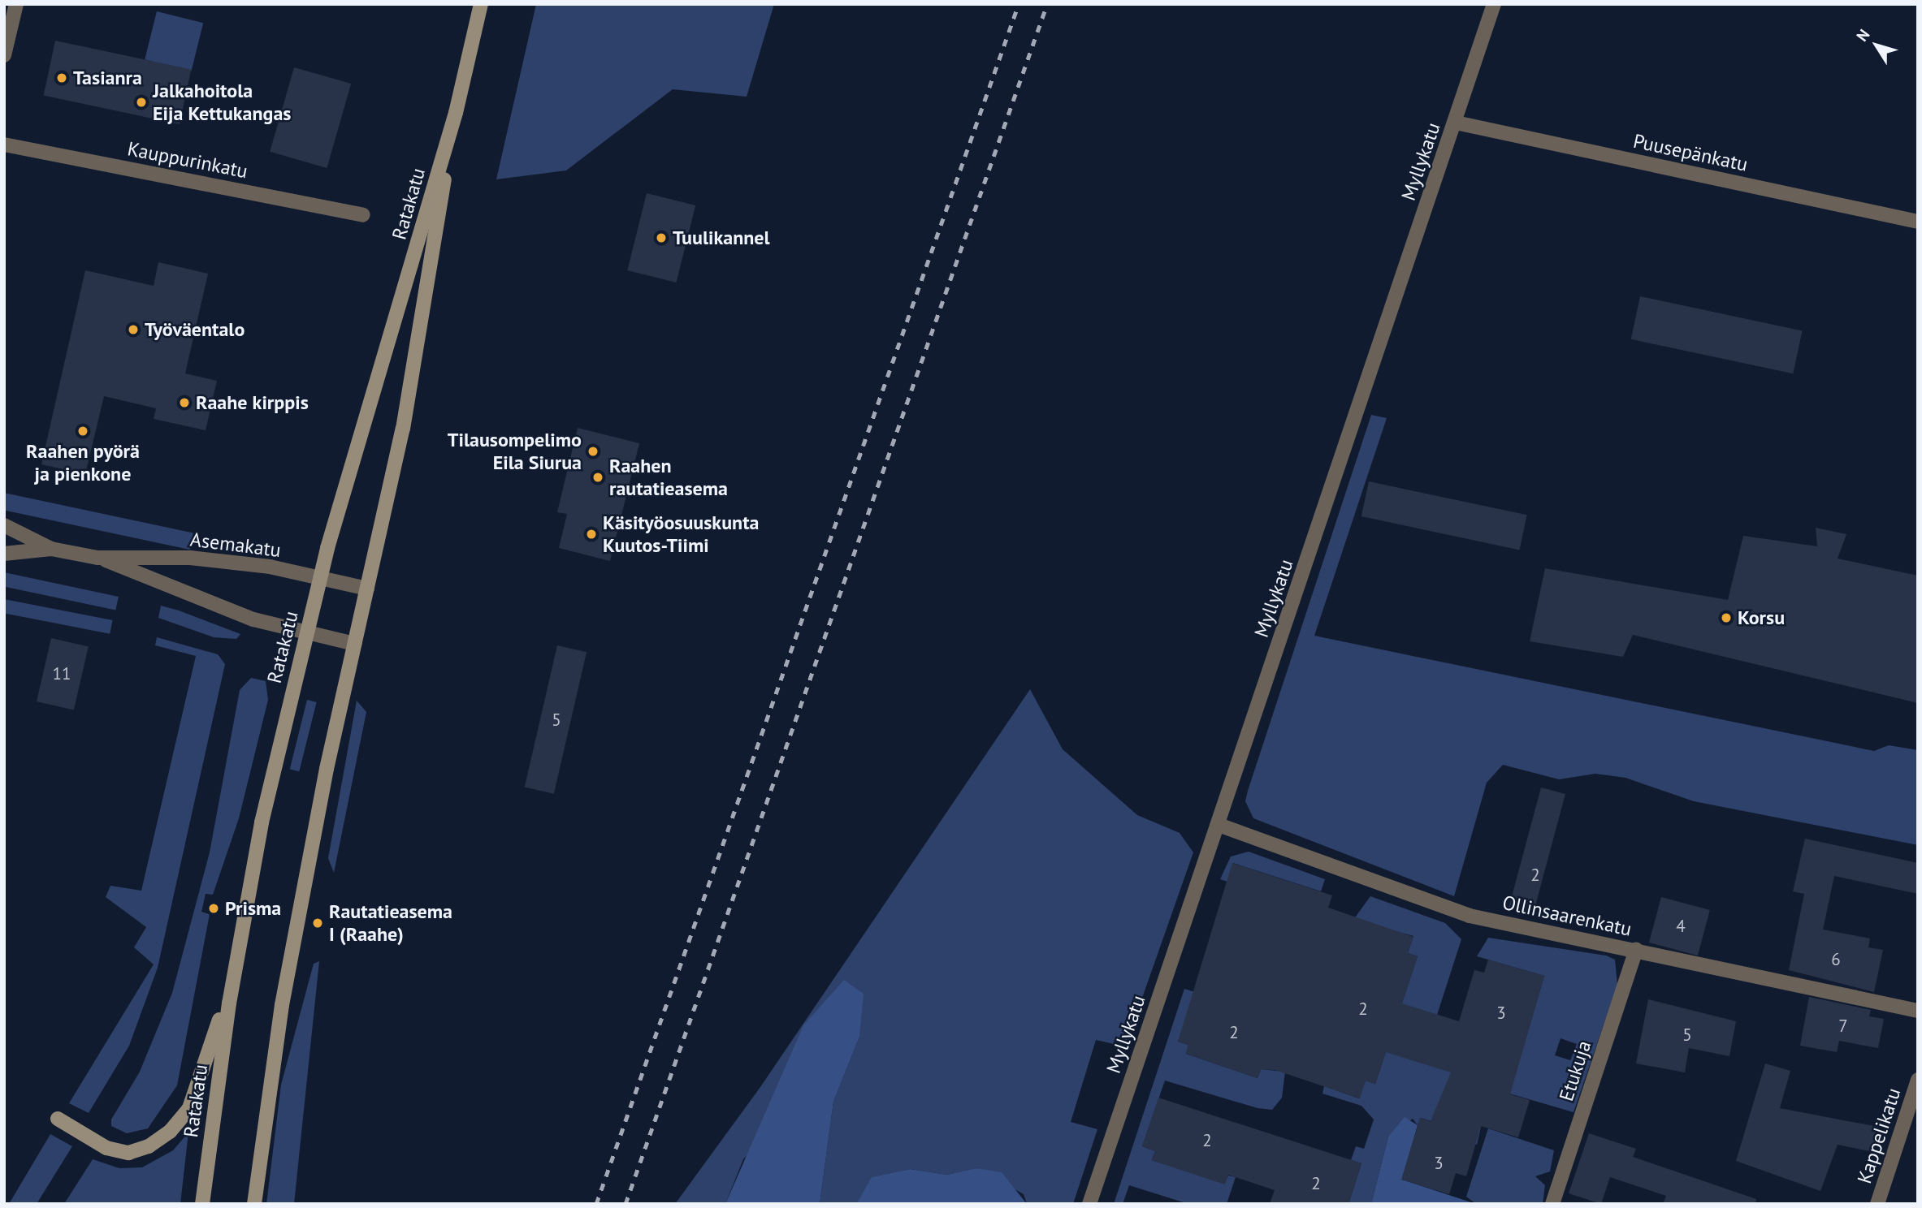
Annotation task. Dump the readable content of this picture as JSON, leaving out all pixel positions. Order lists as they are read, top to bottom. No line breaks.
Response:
{"streets":{"main road":["Ratakatu"],"street":["Puusepänkatu","Kauppurinkatu","Myllykatu","Asemakatu","Ollinsaarenkatu","Etukuja","Kappelikatu"]},"crossings":[["Puusepänkatu","Myllykatu"],["Myllykatu","Ollinsaarenkatu"],["Ratakatu","Asemakatu"],["Ollinsaarenkatu","Etukuja"]],"places":["Tasianra","Jalkahoitola Eija Kettukangas","Tuulikannel","Työväentalo","Raahe kirppis","Raahen pyörä ja pienkone","Tilausompelimo Eila Siurua","Raahen rautatieasema","Käsityöosuuskunta Kuutos-Tiimi","Korsu","Prisma","Rautatieasema I (Raahe)"],"house_numbers":["11","5","2","4","6","2","3","7","2","5","2","3","2"],"north":"top left"}
